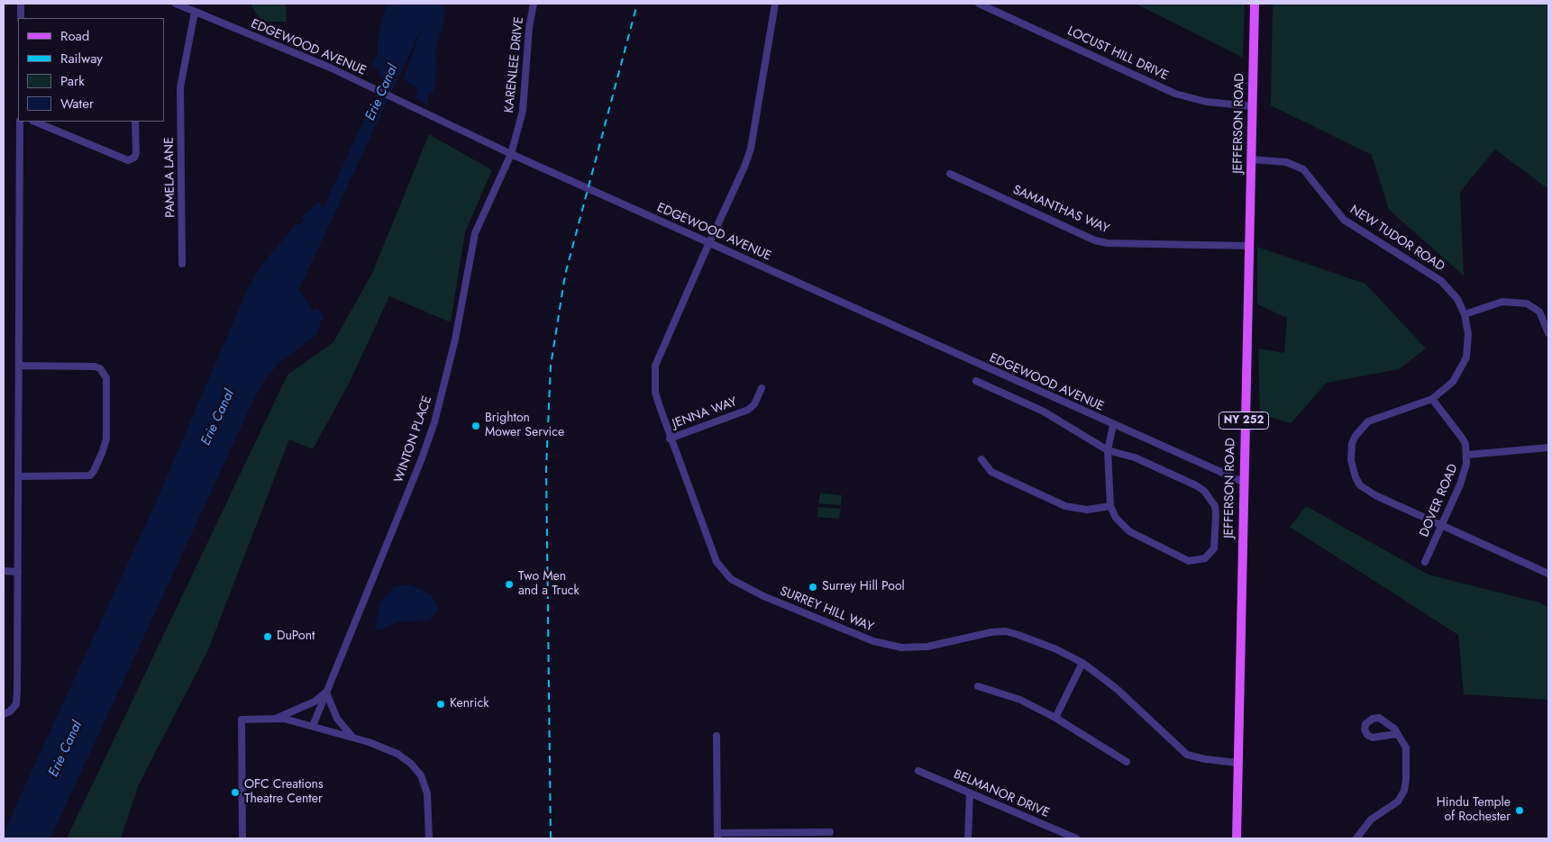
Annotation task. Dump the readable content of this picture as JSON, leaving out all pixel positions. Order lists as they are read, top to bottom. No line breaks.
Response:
{"streets":{"main road":["JEFFERSON ROAD","NY 252"],"street":["EDGEWOOD AVENUE","LOCUST HILL DRIVE","KARENLEE DRIVE","PAMELA LANE","SAMANTHAS WAY","NEW TUDOR ROAD","JENNA WAY","WINTON PLACE","DOVER ROAD","SURREY HILL WAY","BELMANOR DRIVE"]},"crossings":[["EDGEWOOD AVENUE","KARENLEE DRIVE"],["EDGEWOOD AVENUE","JEFFERSON ROAD"],["EDGEWOOD AVENUE","PAMELA LANE"],["EDGEWOOD AVENUE","WINTON PLACE"],["EDGEWOOD AVENUE","SURREY HILL WAY"],["LOCUST HILL DRIVE","JEFFERSON ROAD"],["KARENLEE DRIVE","WINTON PLACE"],["JEFFERSON ROAD","SAMANTHAS WAY"],["JEFFERSON ROAD","NEW TUDOR ROAD"],["JEFFERSON ROAD","SURREY HILL WAY"],["NEW TUDOR ROAD","DOVER ROAD"],["JENNA WAY","SURREY HILL WAY"]],"water":["Erie Canal"],"places":["Brighton Mower Service","Two Men and a Truck","Surrey Hill Pool","DuPont","Kenrick","OFC Creations Theatre Center","Hindu Temple of Rochester"],"legend":["Road","Railway","Park","Water"]}
